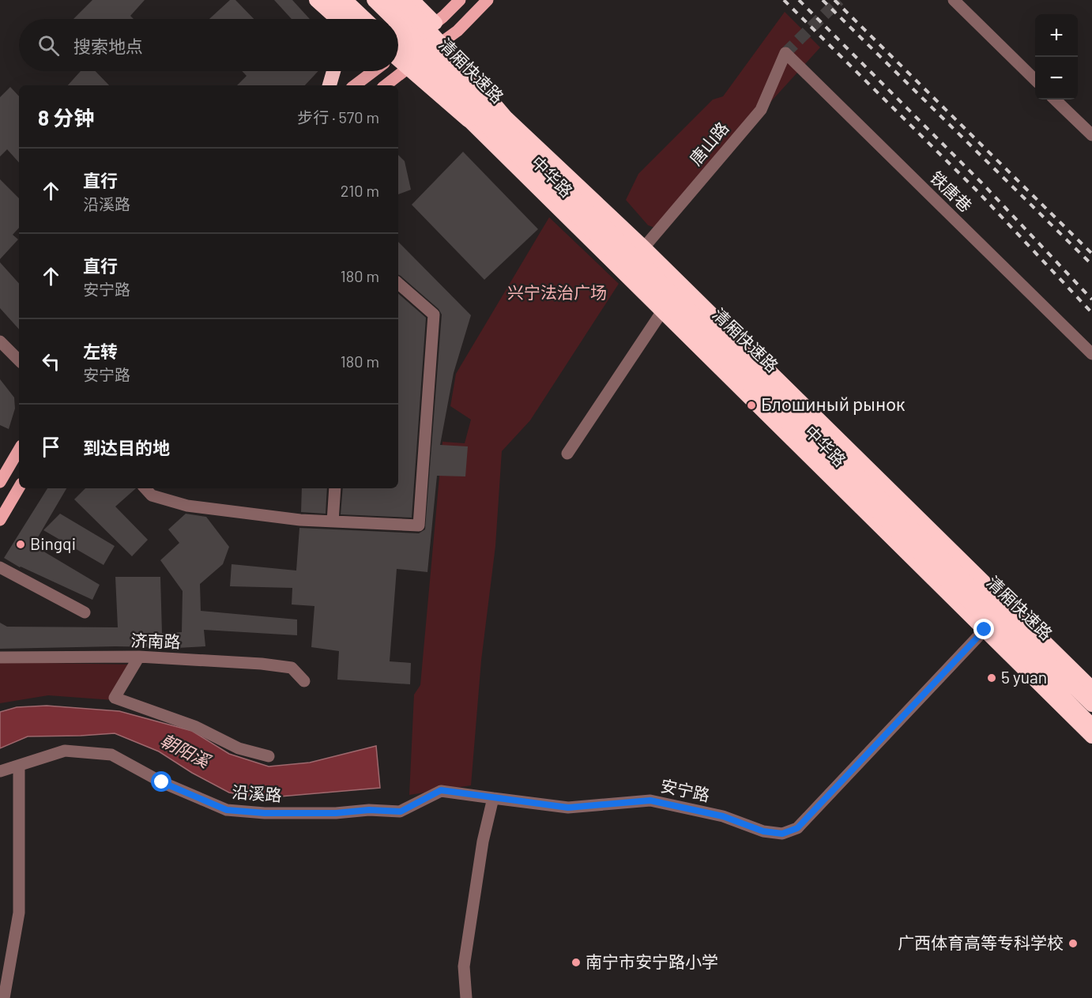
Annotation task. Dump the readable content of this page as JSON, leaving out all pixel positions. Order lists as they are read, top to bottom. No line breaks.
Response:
{"streets":{"highway":["清厢快速路","中华路"],"street":["唐山路","铁唐巷","济南路","安宁路","沿溪路"]},"crossings":[["唐山路","中华路"],["唐山路","铁唐巷"],["中华路","安宁路"],["安宁路","沿溪路"]],"water":["朝阳溪"],"parks":["兴宁法治广场"],"places":["Блошиный рынок","Bingqi","5 yuan","广西体育高等专科学校","南宁市安宁路小学"],"page":{"map_buttons":["+","−"],"search":"搜索地点","heading":["8 分钟","步行 · 570 m"],"list":[["直行","沿溪路","210 m"],["直行","安宁路","180 m"],["左转","安宁路","180 m"],"到达目的地"]}}
